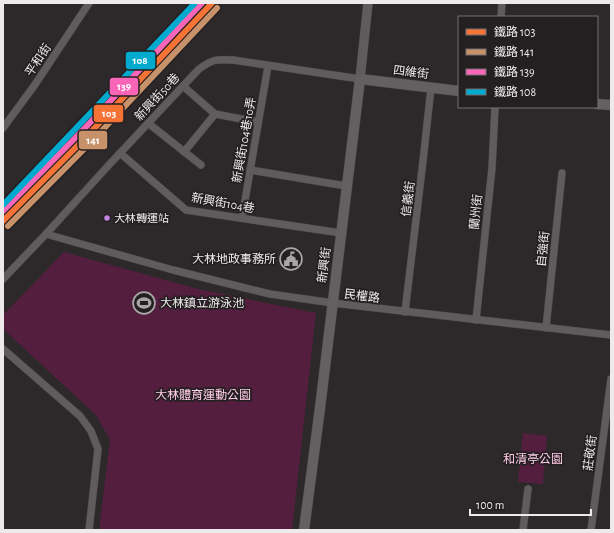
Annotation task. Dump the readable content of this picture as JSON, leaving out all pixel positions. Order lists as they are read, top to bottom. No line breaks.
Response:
{"streets":{"main road":["四維街","新興街"],"street":["平和街","新興街50巷","新興街104巷10弄","信義街","新興街104巷","蘭州街","自強街","民權路","莊敬街"]},"crossings":[["四維街","新興街50巷"],["四維街","信義街"],["四維街","新興街"],["新興街50巷","新興街104巷10弄"],["新興街50巷","新興街104巷"],["新興街50巷","新興街"],["新興街50巷","民權路"],["新興街104巷10弄","新興街104巷"],["信義街","民權路"],["新興街104巷","新興街"],["蘭州街","民權路"],["自強街","民權路"],["新興街","民權路"]],"parks":["大林體育運動公園","和清亭公園"],"places":{"other":["大林轉運站"],"public building":["大林地政事務所"],"sports":["大林鎮立游泳池"]},"lines":["rail line 103","rail line 139","rail line 108","rail line 141"],"legend":["鐵路 103","鐵路 141","鐵路 139","鐵路 108"],"scale_bar":"100 m"}
